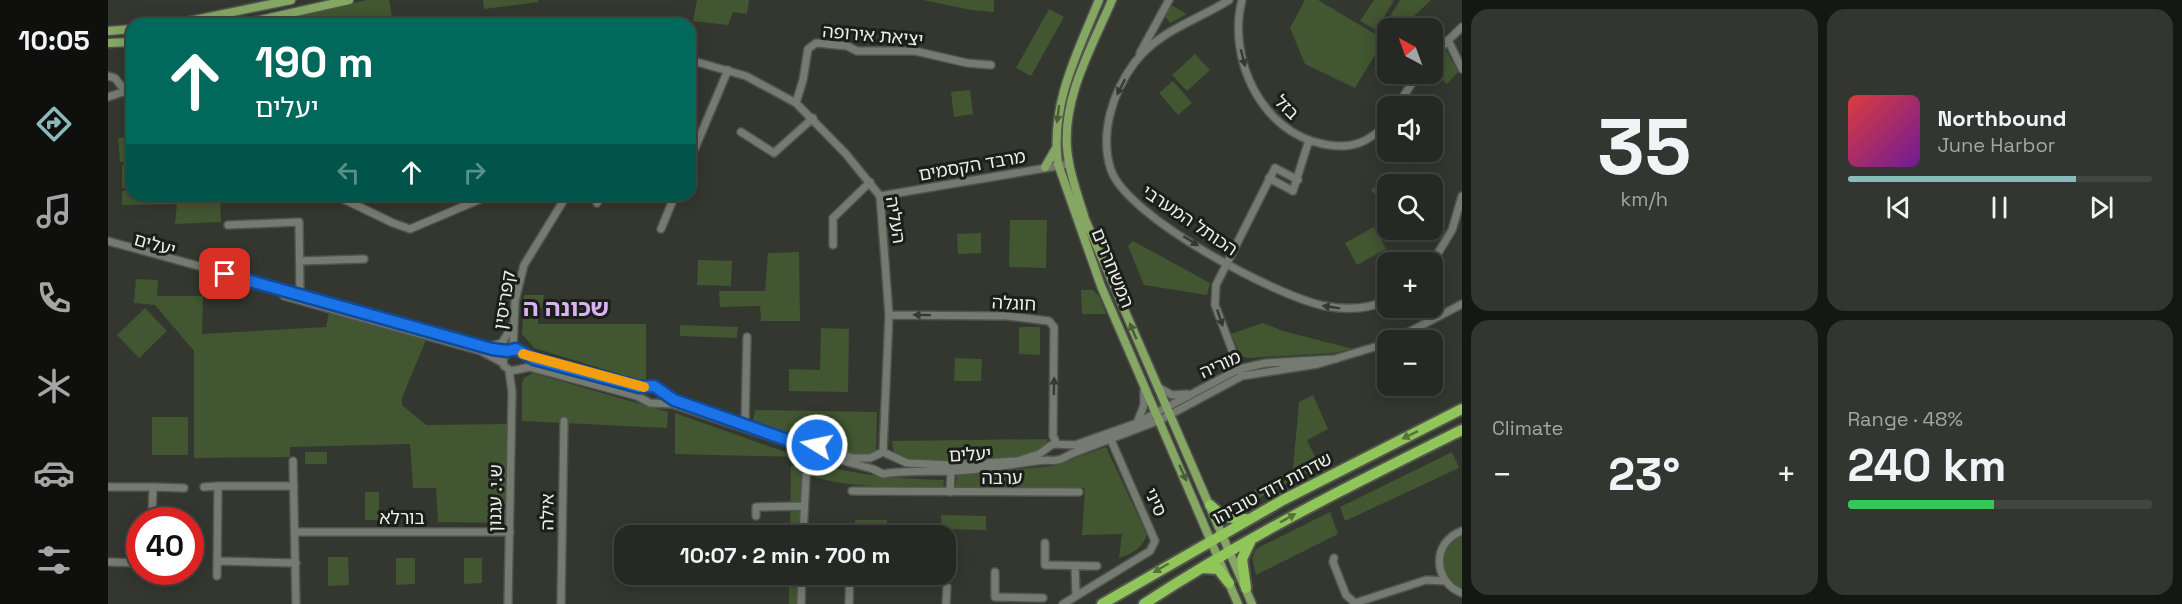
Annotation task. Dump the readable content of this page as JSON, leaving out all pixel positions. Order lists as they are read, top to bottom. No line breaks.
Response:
{"streets":{"highway":["שדרות דוד טוביהו"],"main road":["המשחררים"],"street":["יציאת אירופה","בזל","מרבד הקסמים","העליה","הכותל המערבי","יעלים","קפריסין","חוגלה","מוריה","ערבה","ש.י. עגנון","סיני","אילה","בורלא"]},"crossings":[["יציאת אירופה","העליה"],["מרבד הקסמים","העליה"],["מרבד הקסמים","המשחררים"],["העליה","יעלים"],["העליה","חוגלה"],["יעלים","קפריסין"],["יעלים","חוגלה"],["המשחררים","מוריה"],["המשחררים","שדרות דוד טוביהו"],["ש.י. עגנון","בורלא"]],"one_way":["בזל"],"districts":["שכונה ה"],"north":"top left","page":{"tabs":"10:05","tile":[["35","km/h"],"Climate",["Range · 48%","240 km"]],"map_buttons":["+","−"],"turn":["190 m","יעלים"],"song":["Northbound","June Harbor"],"heat":["−","23°","+"],"limit":"40","trip":"10:07 · 2 min · 700 m"}}
